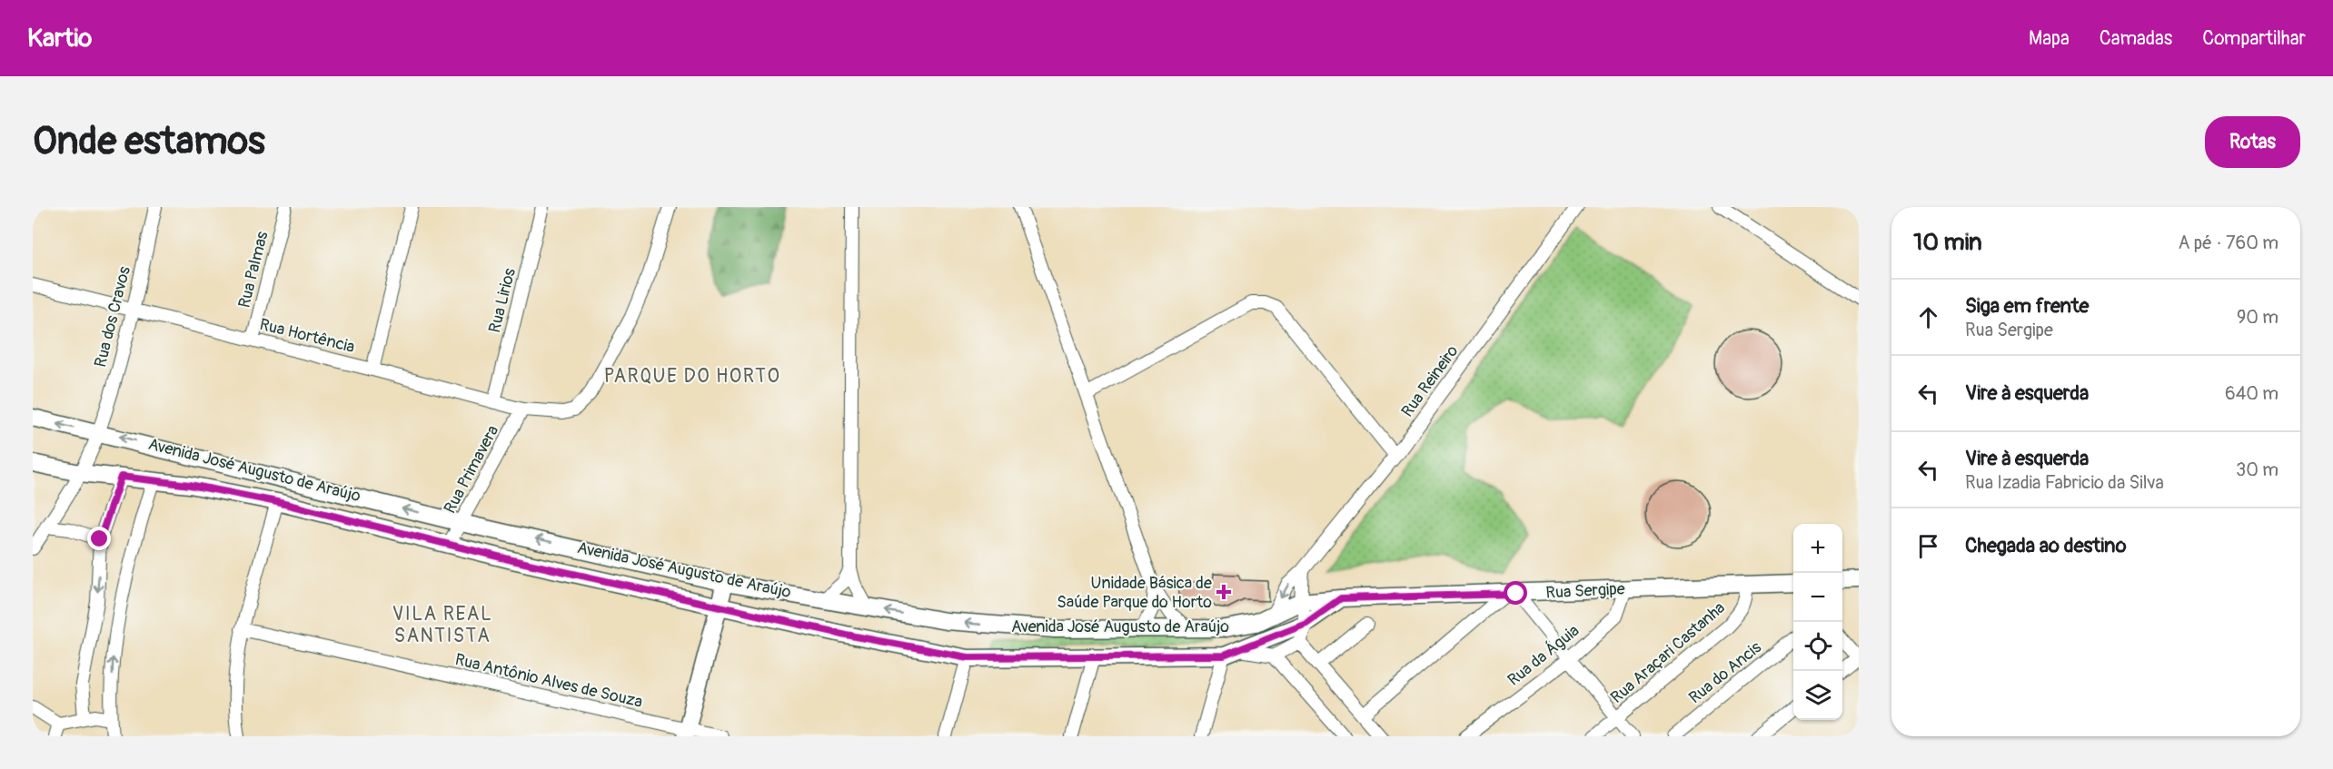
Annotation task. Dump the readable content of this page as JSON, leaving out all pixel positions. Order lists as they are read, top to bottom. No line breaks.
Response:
{"streets":{"street":["Rua Palmas","Rua Lirios","Rua dos Cravos","Rua Hortência","Rua Reineiro","Rua Primavera","Avenida José Augusto de Araújo","Rua Sergipe","Rua Araçari Castanha","Rua da Águia","Rua do Ancis","Rua Antônio Alves de Souza"]},"crossings":[["Rua Palmas","Rua Hortência"],["Rua Lirios","Rua Hortência"],["Rua dos Cravos","Rua Hortência"],["Rua dos Cravos","Avenida José Augusto de Araújo"],["Rua Hortência","Rua Primavera"],["Rua Reineiro","Avenida José Augusto de Araújo"],["Rua Primavera","Avenida José Augusto de Araújo"],["Avenida José Augusto de Araújo","Rua Sergipe"],["Rua Sergipe","Rua Araçari Castanha"],["Rua Sergipe","Rua da Águia"]],"districts":["PARQUE DO HORTO","VILA REAL SANTISTA"],"places":{"health":["Unidade Básica de Saúde Parque do Horto"]},"page":{"header":"Kartio","nav":["Mapa","Camadas","Compartilhar"],"buttons":"Rotas","title":"Onde estamos","heading":["10 min","A pé · 760 m"],"list":[["Siga em frente","Rua Sergipe","90 m"],["Vire à esquerda","640 m"],["Vire à esquerda","Rua Izadia Fabricio da Silva","30 m"],"Chegada ao destino"],"map_buttons":["+","−"]}}
